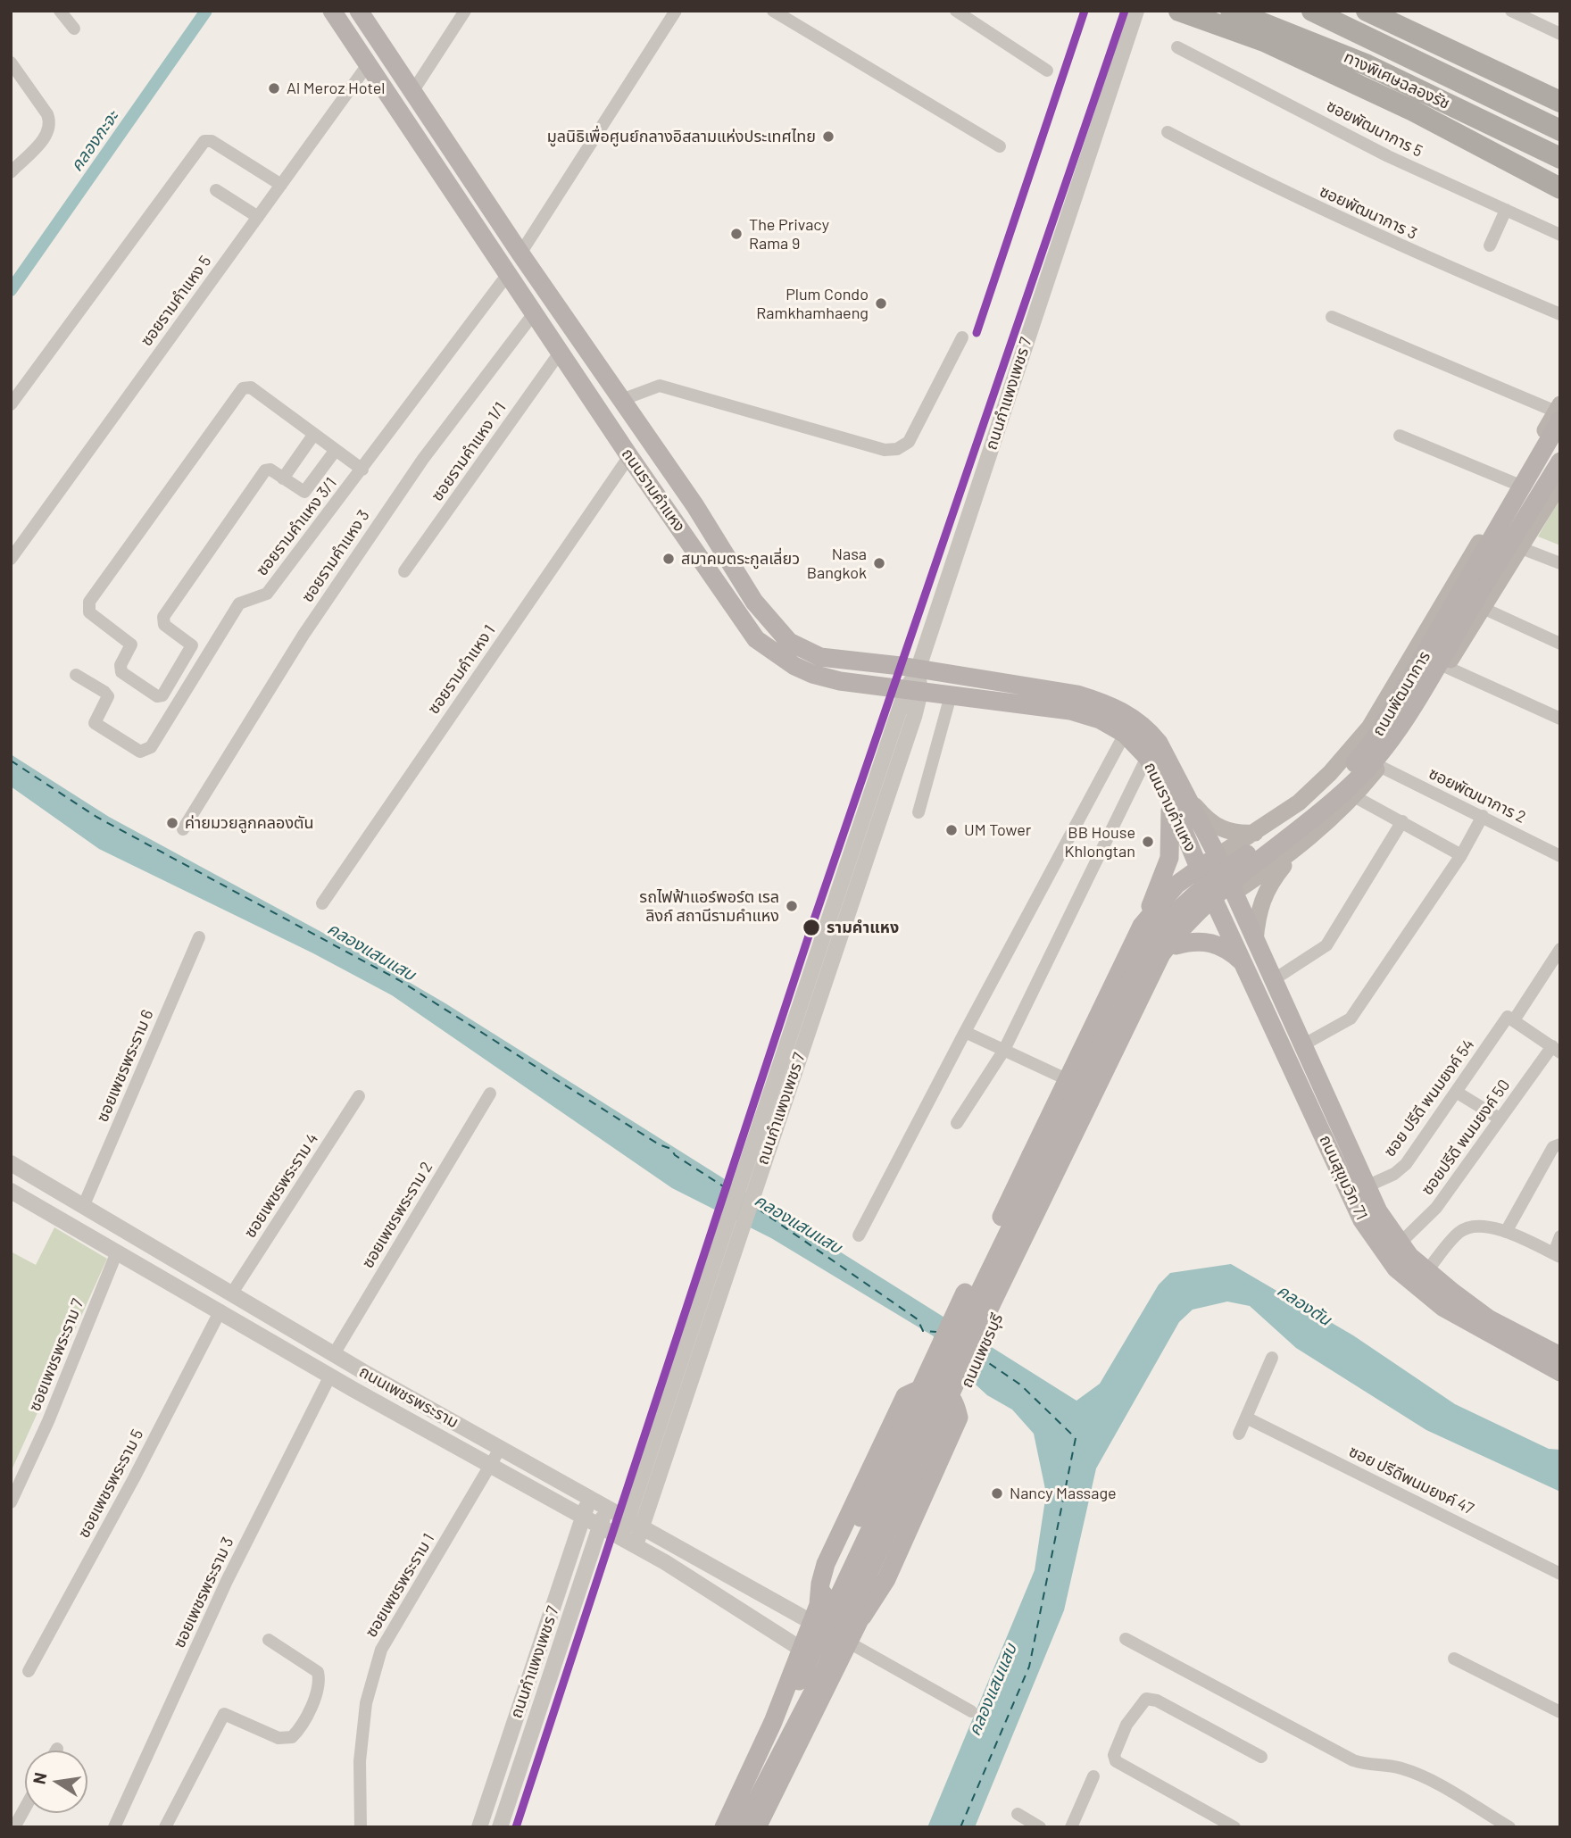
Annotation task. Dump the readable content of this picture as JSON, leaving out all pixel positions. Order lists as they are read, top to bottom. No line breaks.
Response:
{"streets":{"highway":["ทางพิเศษฉลองรัช"],"main road":["ถนนรามคำแหง","ถนนพัฒนาการ","ถนนสุขุมวิท 71","ถนนเพชรบุรี"],"street":["ซอยพัฒนาการ 5","ซอยพัฒนาการ 3","ซอยรามคำแหง 5","ถนนกำแพงเพชร 7","ซอยรามคำแหง 1/1","ซอยรามคำแหง 3/1","ซอยรามคำแหง 3","ซอยรามคำแหง 1","ซอยพัฒนาการ 2","ซอยเพชรพระราม 6","ซอย ปรีดี พนมยงค์ 54","ซอยปรีดี พนมยงค์ 50","ซอยเพชรพระราม 4","ซอยเพชรพระราม 2","ซอยเพชรพระราม 7","ถนนเพชรพระราม","ซอย ปรีดีพนมยงค์ 47","ซอยเพชรพระราม 5","ซอยเพชรพระราม 1","ซอยเพชรพระราม 3"]},"crossings":[["ซอยรามคำแหง 5","ถนนรามคำแหง"],["ถนนกำแพงเพชร 7","ถนนรามคำแหง"],["ถนนกำแพงเพชร 7","ถนนเพชรพระราม"],["ซอยรามคำแหง 1/1","ถนนรามคำแหง"],["ถนนรามคำแหง","ซอยรามคำแหง 3/1"],["ถนนรามคำแหง","ซอยรามคำแหง 3"],["ถนนรามคำแหง","ซอยรามคำแหง 1"],["ถนนรามคำแหง","ถนนพัฒนาการ"],["ถนนรามคำแหง","ถนนสุขุมวิท 71"],["ถนนรามคำแหง","ถนนเพชรบุรี"],["ถนนพัฒนาการ","ซอยพัฒนาการ 2"],["ถนนพัฒนาการ","ถนนสุขุมวิท 71"],["ถนนพัฒนาการ","ถนนเพชรบุรี"],["ซอยเพชรพระราม 6","ถนนเพชรพระราม"],["ซอย ปรีดี พนมยงค์ 54","ถนนสุขุมวิท 71"],["ซอยปรีดี พนมยงค์ 50","ถนนสุขุมวิท 71"],["ถนนสุขุมวิท 71","ถนนเพชรบุรี"],["ซอยเพชรพระราม 4","ถนนเพชรพระราม"],["ซอยเพชรพระราม 2","ถนนเพชรพระราม"],["ถนนเพชรบุรี","ถนนเพชรพระราม"],["ซอยเพชรพระราม 7","ถนนเพชรพระราม"],["ถนนเพชรพระราม","ซอยเพชรพระราม 5"],["ถนนเพชรพระราม","ซอยเพชรพระราม 1"],["ถนนเพชรพระราม","ซอยเพชรพระราม 3"]],"water":["คลองกะจะ","คลองแสนแสบ","คลองตัน"],"places":["Al Meroz Hotel","มูลนิธิเพื่อศูนย์กลางอิสลามแห่งประเทศไทย","The Privacy Rama 9","Plum Condo Ramkhamhaeng","สมาคมตระกูลเลี่ยว","Nasa Bangkok","ค่ายมวยลูกคลองตัน","UM Tower","BB House Khlongtan","รถไฟฟ้าแอร์พอร์ต เรล ลิงก์ สถานีรามคำแหง","รามคำแหง","Nancy Massage"],"north":"left"}
